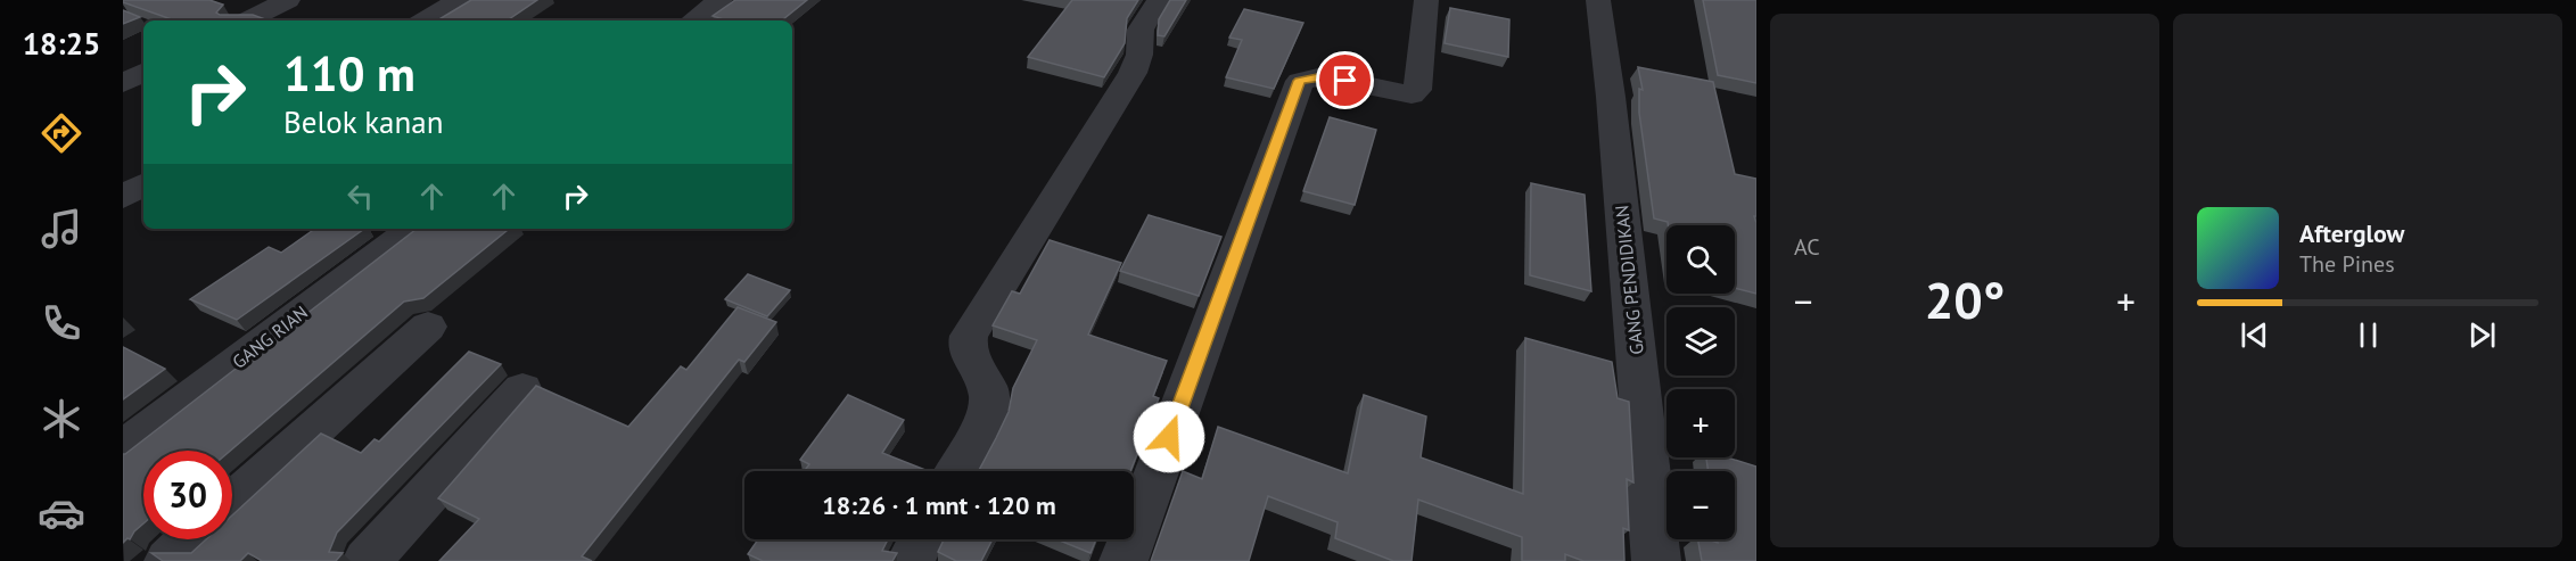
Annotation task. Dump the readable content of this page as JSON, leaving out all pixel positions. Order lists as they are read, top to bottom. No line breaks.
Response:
{"streets":{"street":["GANG PENDIDIKAN","GANG RIAN"]},"page":{"tabs":"18:25","tile":"AC","turn":["110 m","Belok kanan"],"song":["Afterglow","The Pines"],"map_buttons":["+","−"],"heat":["−","20°","+"],"limit":"30","trip":"18:26 · 1 mnt · 120 m"}}
